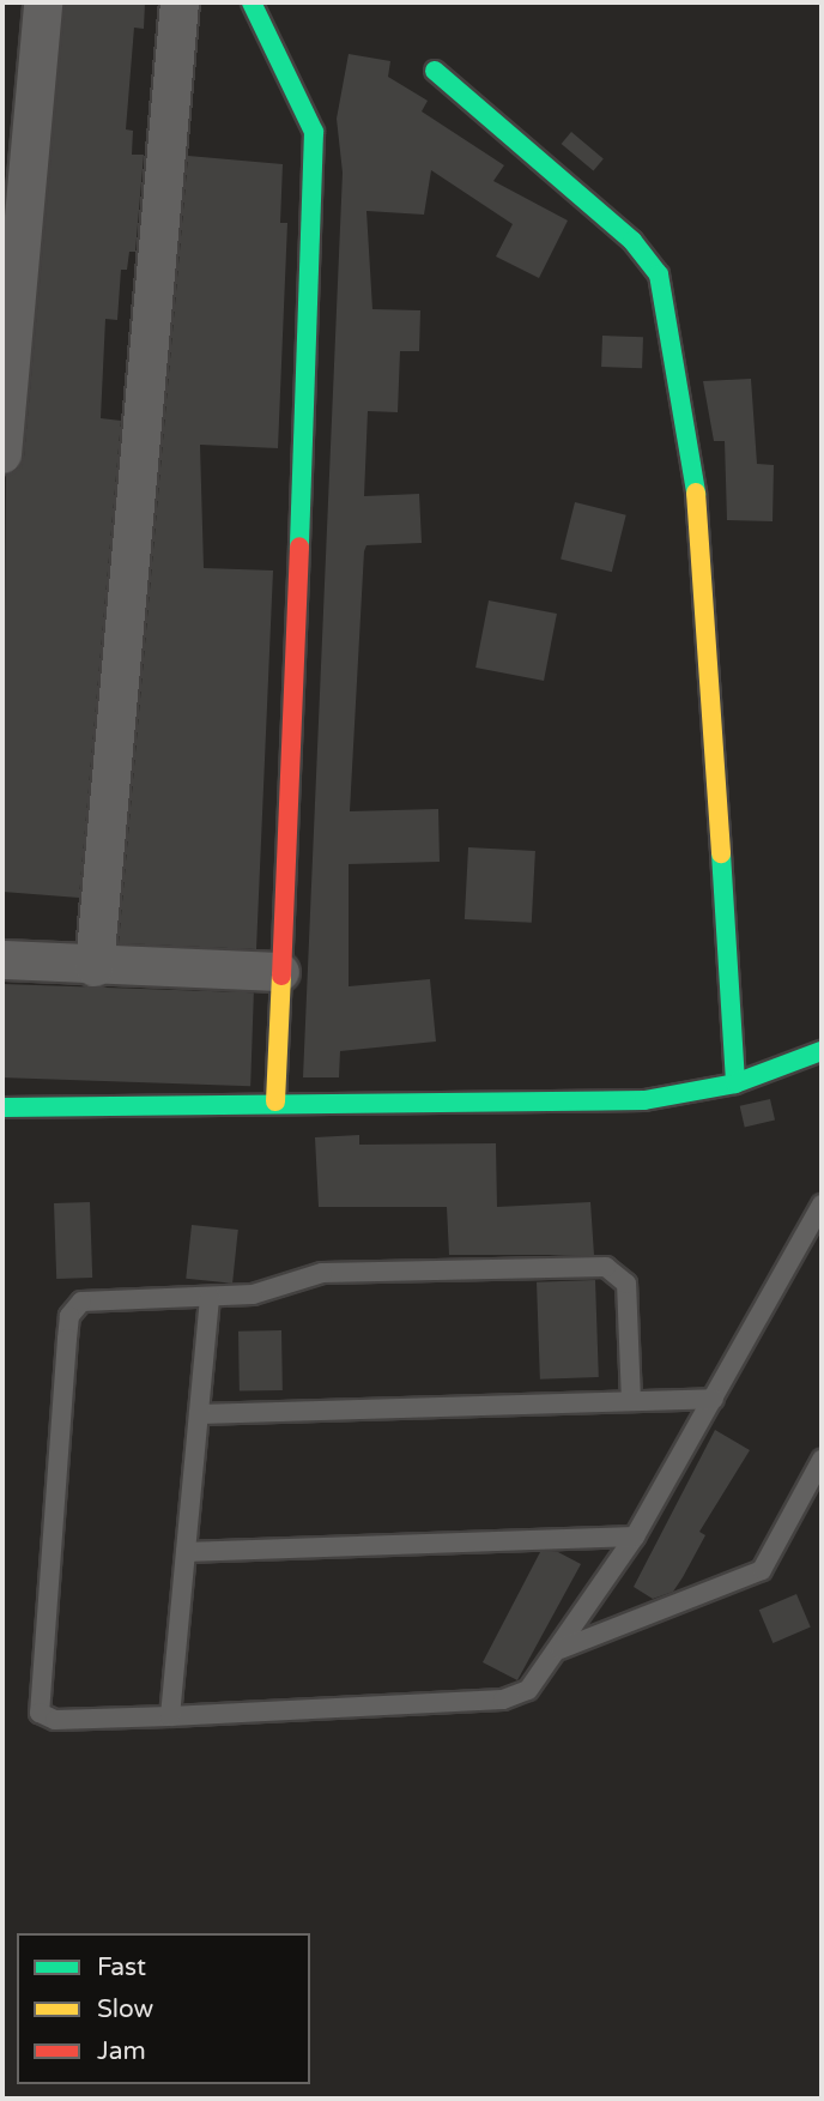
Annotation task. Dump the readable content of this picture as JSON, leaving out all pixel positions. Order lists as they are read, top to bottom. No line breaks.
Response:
{"legend":["Fast","Slow","Jam"]}
